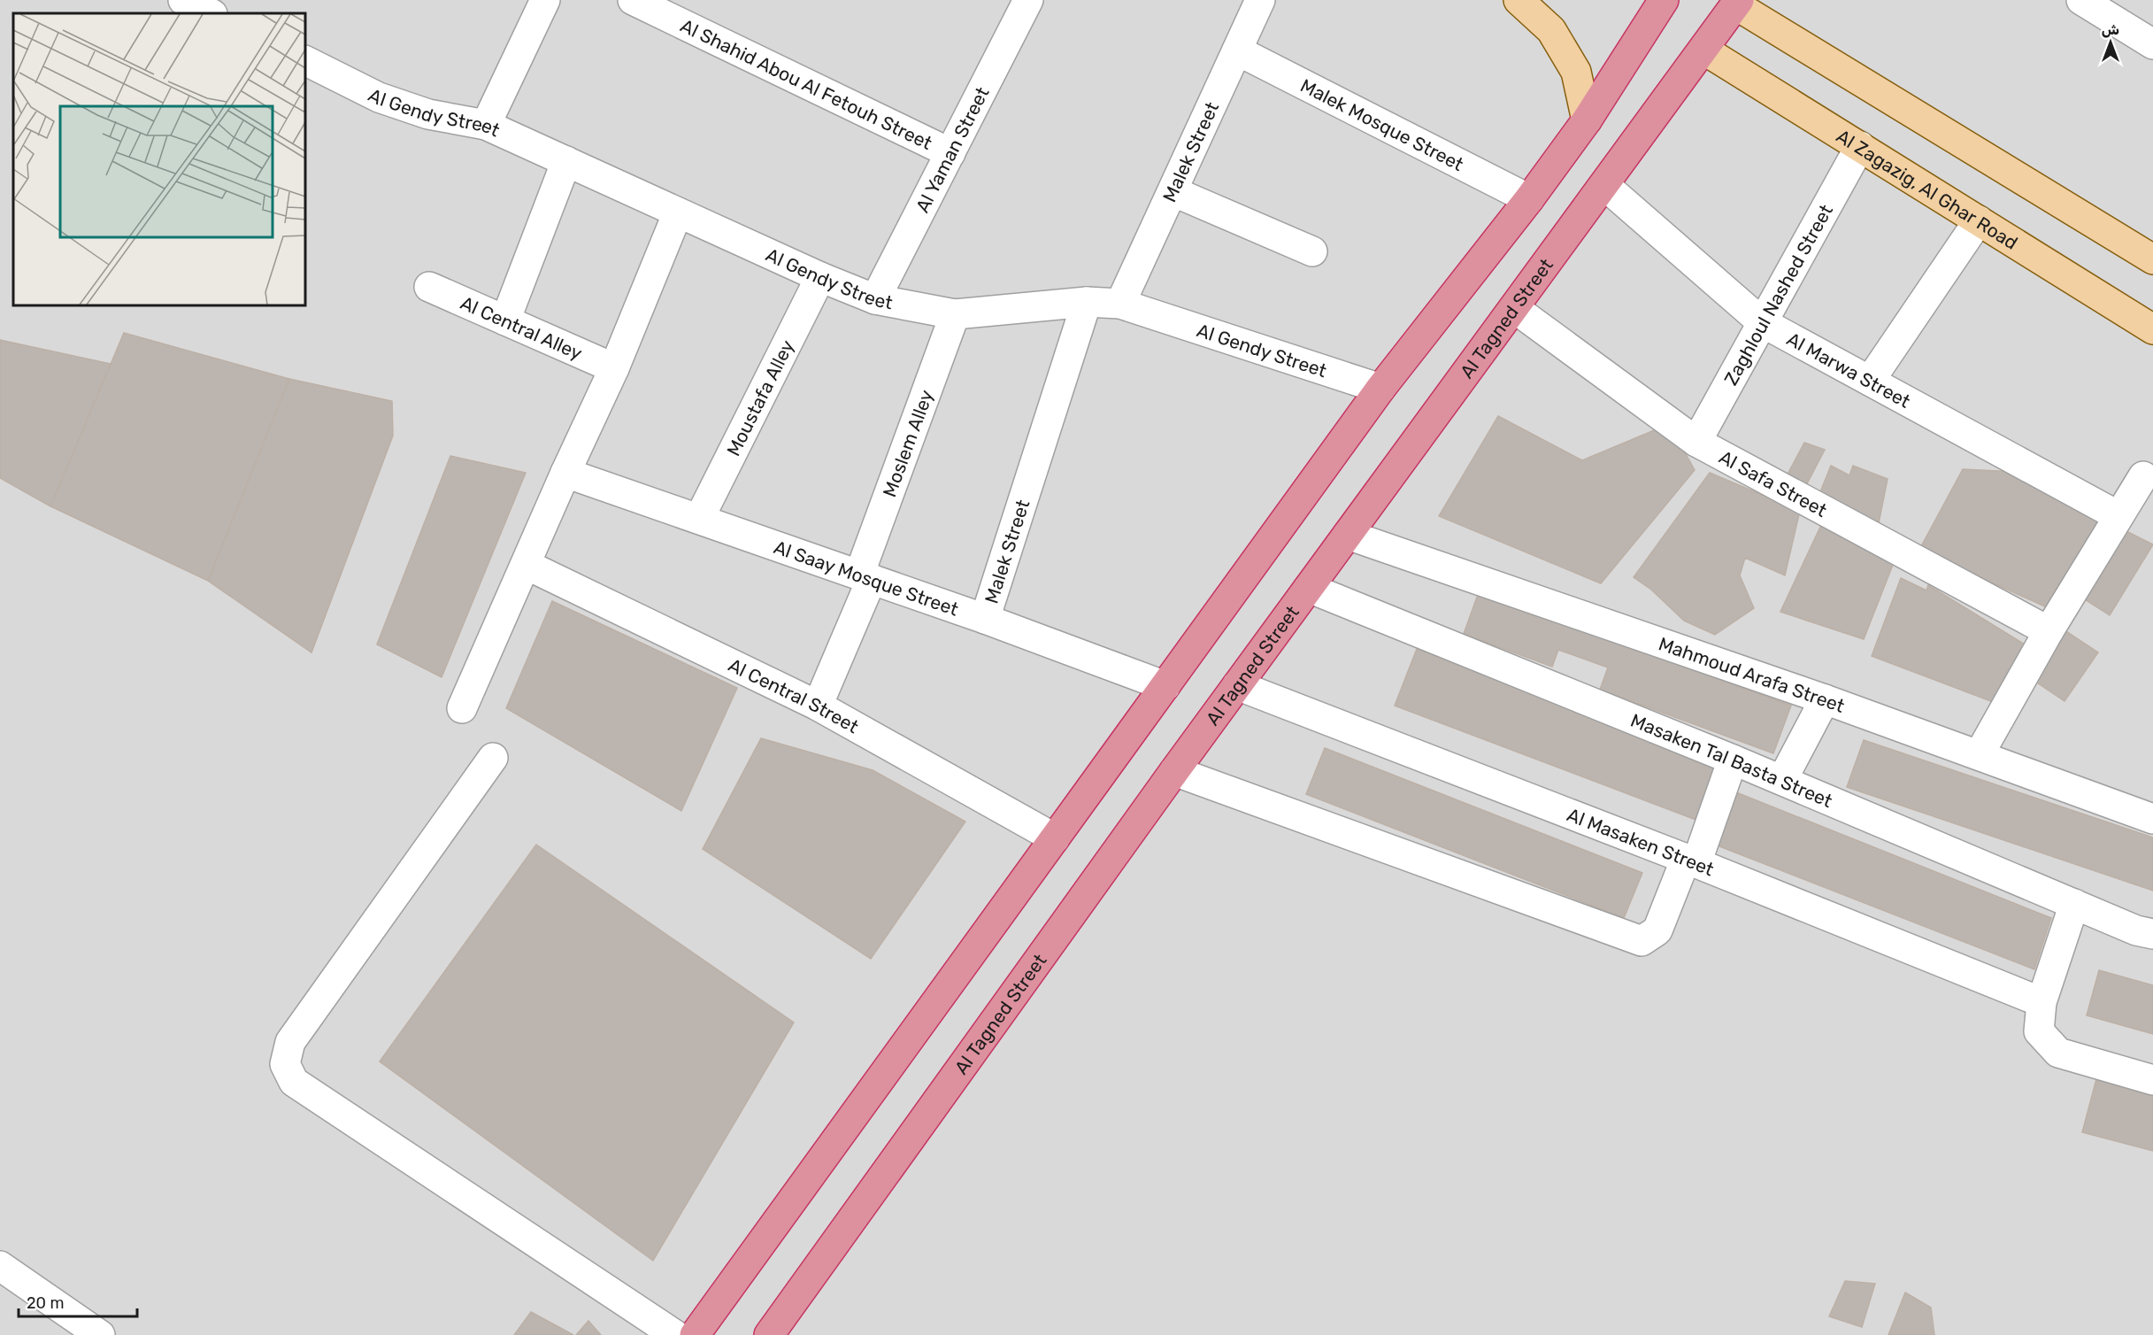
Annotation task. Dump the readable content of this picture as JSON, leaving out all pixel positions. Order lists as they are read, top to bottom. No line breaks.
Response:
{"streets":{"highway":["Al Tagned Street"],"main road":["Al Zagazig, Al Ghar Road"],"street":["Al Shahid Abou Al Fetouh Street","Al Gendy Street","Malek Mosque Street","Al Yaman Street","Malek Street","Zaghloul Nashed Street","Al Central Alley","Al Marwa Street","Moustafa Alley","Moslem Alley","Al Safa Street","Al Saay Mosque Street","Mahmoud Arafa Street","Al Central Street","Masaken Tal Basta Street","Al Masaken Street"]},"crossings":[["Al Shahid Abou Al Fetouh Street","Al Yaman Street"],["Al Gendy Street","Al Yaman Street"],["Al Gendy Street","Malek Street"],["Al Gendy Street","Moustafa Alley"],["Al Gendy Street","Moslem Alley"],["Malek Mosque Street","Malek Street"],["Malek Street","Al Saay Mosque Street"],["Al Zagazig, Al Ghar Road","Zaghloul Nashed Street"],["Al Zagazig, Al Ghar Road","Al Tagned Street"],["Zaghloul Nashed Street","Al Marwa Street"],["Zaghloul Nashed Street","Al Safa Street"],["Al Tagned Street","Al Marwa Street"],["Al Tagned Street","Al Safa Street"],["Al Tagned Street","Mahmoud Arafa Street"],["Al Tagned Street","Masaken Tal Basta Street"],["Al Tagned Street","Al Masaken Street"],["Moustafa Alley","Al Saay Mosque Street"],["Moslem Alley","Al Saay Mosque Street"],["Moslem Alley","Al Central Street"]],"scale_bar":"20 m","north":"top"}
